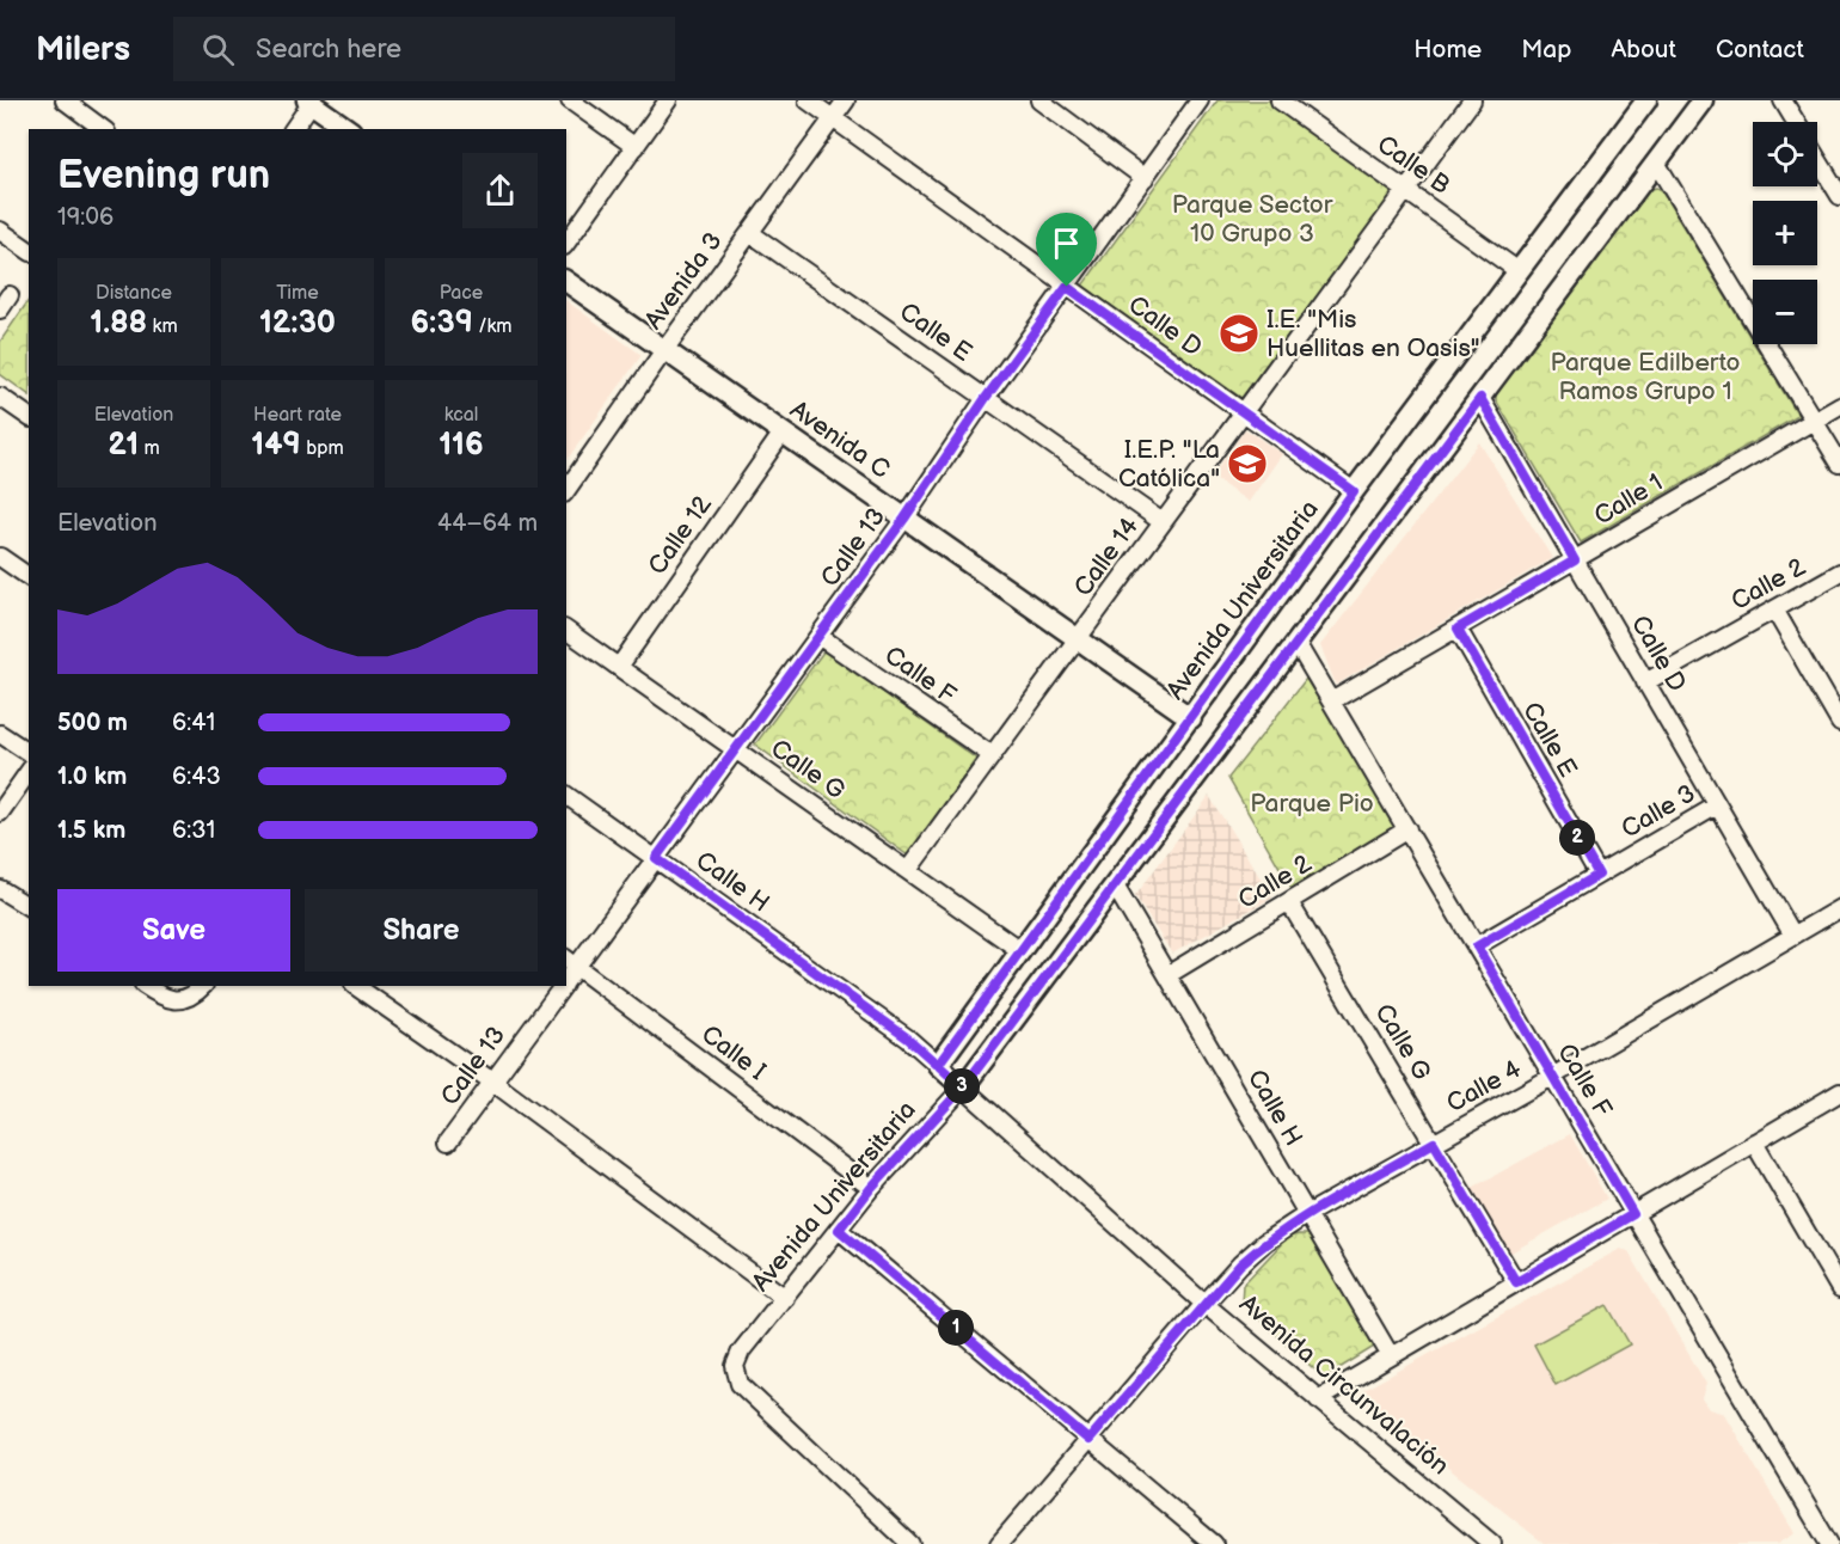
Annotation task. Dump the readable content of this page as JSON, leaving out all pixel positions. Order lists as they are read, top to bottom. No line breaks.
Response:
{"streets":{"street":["Calle B","Avenida 3","Calle D","Calle E","Avenida C","Calle 1","Calle 12","Calle 13","Calle 14","Calle 2","Avenida Universitaria","Calle F","Calle G","Calle 3","Calle H","Calle I","Calle 4","Avenida Circunvalación"]},"crossings":[["Calle B","Calle 14"],["Calle B","Avenida Universitaria"],["Avenida 3","Calle D"],["Avenida 3","Calle E"],["Avenida 3","Avenida C"],["Calle D","Calle 1"],["Calle D","Calle 13"],["Calle D","Calle 14"],["Calle D","Calle 2"],["Calle D","Avenida Universitaria"],["Calle D","Calle 3"],["Calle D","Calle 4"],["Calle E","Calle 1"],["Calle E","Calle 13"],["Calle E","Calle 14"],["Calle E","Calle 3"],["Avenida C","Calle 12"],["Avenida C","Calle 13"],["Avenida C","Calle 14"],["Avenida C","Avenida Universitaria"],["Calle 1","Calle F"],["Calle 12","Calle G"],["Calle 13","Calle F"],["Calle 13","Calle G"],["Calle 13","Calle H"],["Calle 13","Calle I"],["Calle 14","Calle F"],["Calle 14","Calle G"],["Calle 2","Calle F"],["Calle 2","Calle G"],["Calle 2","Calle H"],["Avenida Universitaria","Calle F"],["Avenida Universitaria","Calle G"],["Avenida Universitaria","Calle H"],["Avenida Universitaria","Calle I"],["Avenida Universitaria","Avenida Circunvalación"],["Calle F","Calle 3"],["Calle F","Calle 4"],["Calle G","Calle 4"],["Calle H","Calle 4"],["Calle H","Avenida Circunvalación"],["Calle 4","Avenida Circunvalación"]],"parks":["Parque Sector 10 Grupo 3","Parque Edilberto Ramos Grupo 1","Parque Pio"],"places":{"school or university":["I.E. \"Mis Huellitas en Oasis\"","I.E.P. \"La Católica\""]},"page":{"header":"Milers","search":"Search here","nav":["Home","Map","About","Contact"],"map_buttons":["+","−"],"heading":["Evening run","19:06"],"stats":[["Distance","1.88 km"],["Time","12:30"],["Pace","6:39 /km"],["Elevation","21 m"],["Heart rate","149 bpm"],["kcal","116"]],"chart":["Elevation","44–64 m"],"list":[{"name":"500 m","note":"6:41"},{"name":"1.0 km","note":"6:43"},{"name":"1.5 km","note":"6:31"}],"pins":["2","3","1"],"buttons":["Save","Share"]}}
